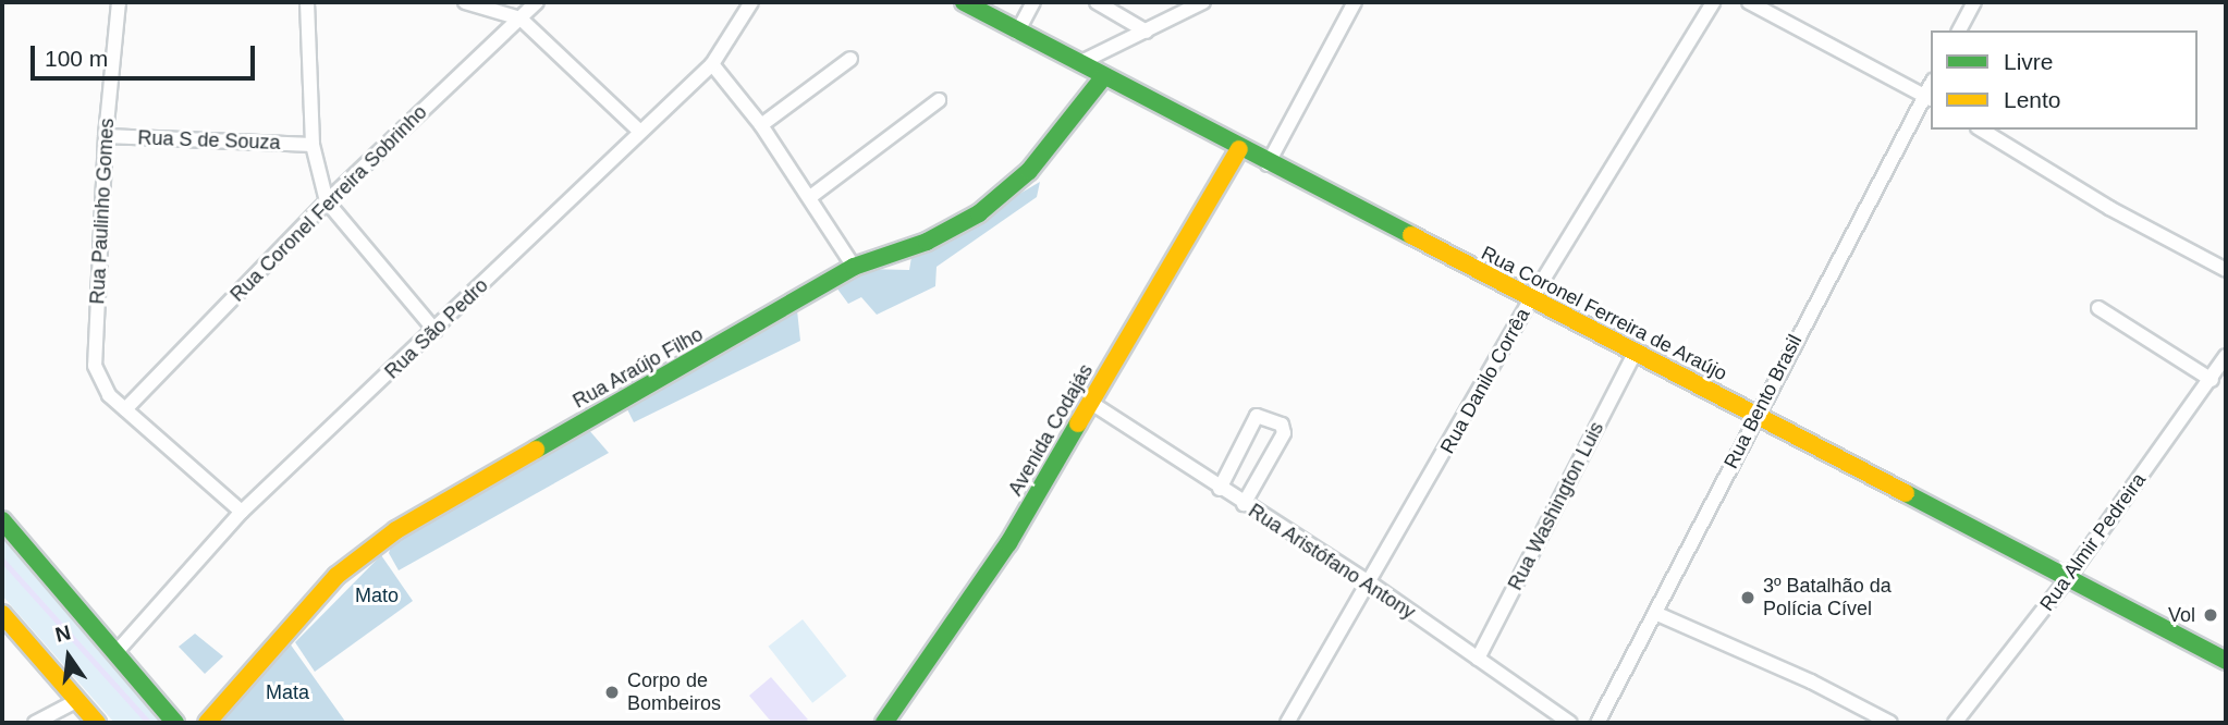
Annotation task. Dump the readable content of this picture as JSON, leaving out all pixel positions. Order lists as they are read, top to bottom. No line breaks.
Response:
{"streets":{"street":["Rua S de Souza","Rua Coronel Ferreira Sobrinho","Rua Paulinho Gomes","Rua Coronel Ferreira de Araújo","Rua São Pedro","Rua Araújo Filho","Rua Danilo Corrêa","Rua Bento Brasil","Avenida Codajás","Rua Washington Luis","Rua Almir Pedreira","Rua Aristófano Antony"]},"crossings":[["Rua S de Souza","Rua Paulinho Gomes"],["Rua Coronel Ferreira Sobrinho","Rua Paulinho Gomes"],["Rua Paulinho Gomes","Rua São Pedro"],["Rua Coronel Ferreira de Araújo","Rua Araújo Filho"],["Rua Coronel Ferreira de Araújo","Rua Danilo Corrêa"],["Rua Coronel Ferreira de Araújo","Rua Bento Brasil"],["Rua Coronel Ferreira de Araújo","Avenida Codajás"],["Rua Coronel Ferreira de Araújo","Rua Washington Luis"],["Rua Coronel Ferreira de Araújo","Rua Almir Pedreira"],["Rua Danilo Corrêa","Rua Aristófano Antony"],["Avenida Codajás","Rua Aristófano Antony"],["Rua Washington Luis","Rua Aristófano Antony"]],"parks":["Mato","Mata"],"places":["3º Batalhão da Polícia Cível","Vol","Corpo de Bombeiros"],"legend":["Livre","Lento"],"scale_bar":"100 m","north":"top"}
